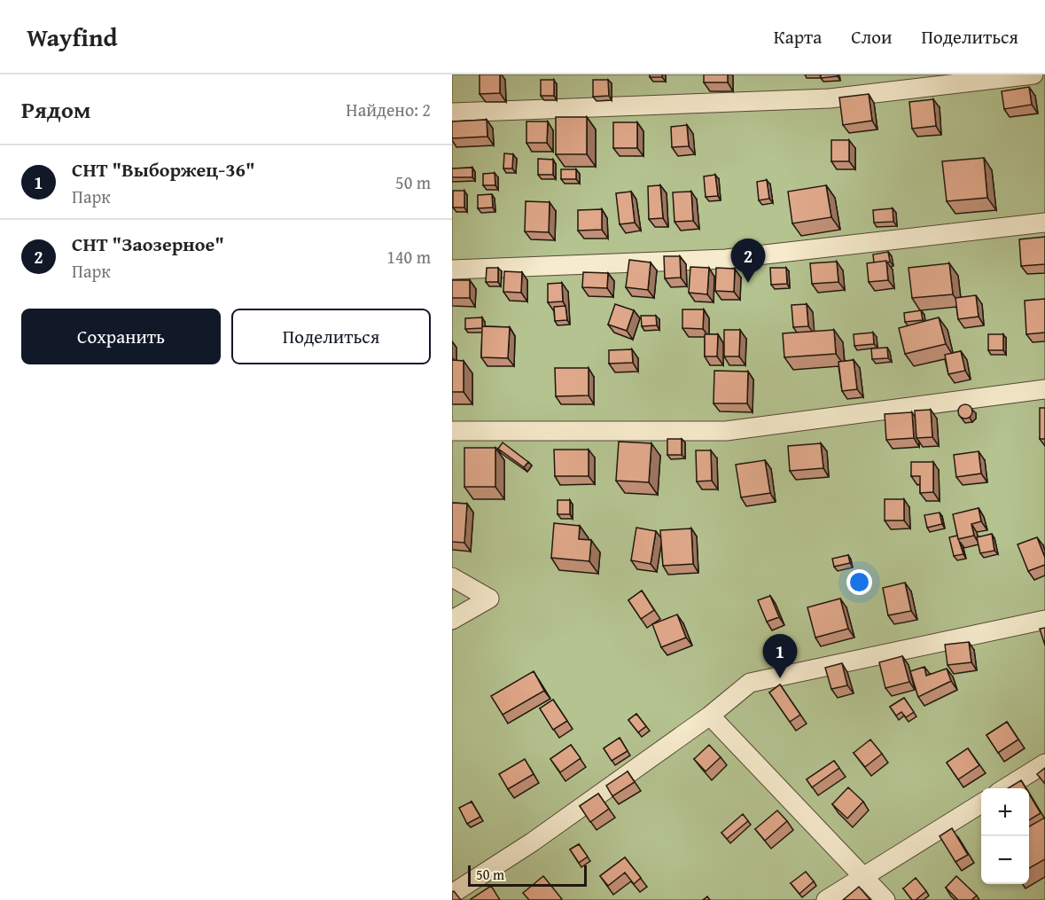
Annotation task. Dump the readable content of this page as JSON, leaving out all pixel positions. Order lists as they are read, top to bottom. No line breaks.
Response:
{"scale_bar":"50 m","page":{"header":"Wayfind","nav":["Карта","Слои","Поделиться"],"heading":["Рядом","Найдено: 2"],"list":[{"mark":"1","name":"СНТ \"Выборжец-36\"","note":"Парк","value":"50 m"},{"mark":"2","name":"СНТ \"Заозерное\"","note":"Парк","value":"140 m"}],"pins":["2","1"],"buttons":["Сохранить","Поделиться"],"map_buttons":["+","−"],"scale":"50 m"}}
